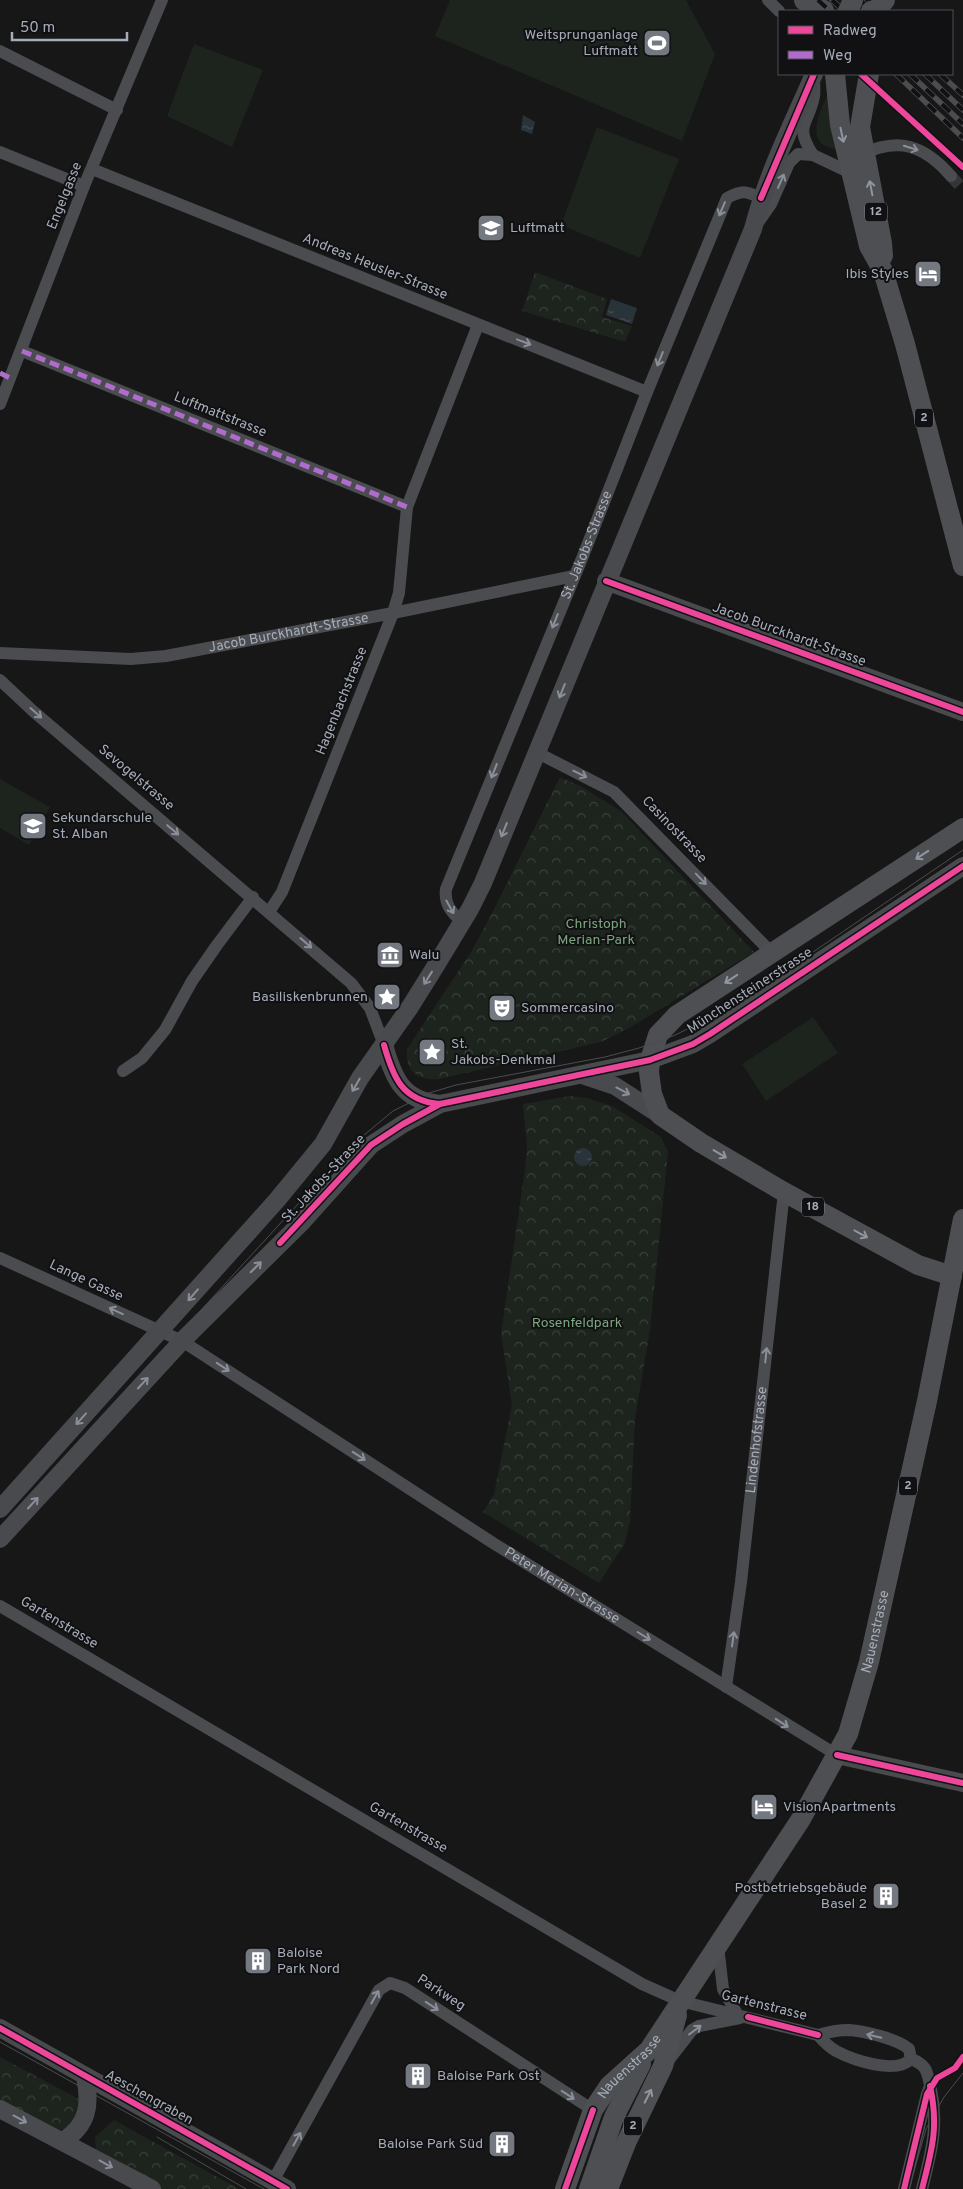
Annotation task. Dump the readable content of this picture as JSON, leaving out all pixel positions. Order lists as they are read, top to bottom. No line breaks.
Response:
{"streets":{"main road":["12","2","St. Jakobs-Strasse","Jacob Burckhardt-Strasse","Münchensteinerstrasse","18","Peter Merian-Strasse","Nauenstrasse","Aeschengraben"],"street":["Engelgasse","Andreas Heusler-Strasse","Luftmattstrasse","Hagenbachstrasse","Sevogelstrasse","Casinostrasse","Lange Gasse","Lindenhofstrasse","Gartenstrasse","Parkweg"]},"crossings":[["Engelgasse","Andreas Heusler-Strasse"],["Engelgasse","Luftmattstrasse"],["12","2"],["Andreas Heusler-Strasse","St. Jakobs-Strasse"],["Andreas Heusler-Strasse","Hagenbachstrasse"],["Luftmattstrasse","Hagenbachstrasse"],["St. Jakobs-Strasse","Jacob Burckhardt-Strasse"],["St. Jakobs-Strasse","Sevogelstrasse"],["St. Jakobs-Strasse","Casinostrasse"],["St. Jakobs-Strasse","Münchensteinerstrasse"],["St. Jakobs-Strasse","Lange Gasse"],["St. Jakobs-Strasse","Peter Merian-Strasse"],["Jacob Burckhardt-Strasse","Hagenbachstrasse"],["Hagenbachstrasse","Sevogelstrasse"],["Sevogelstrasse","Münchensteinerstrasse"],["Casinostrasse","Münchensteinerstrasse"],["18","Lindenhofstrasse"],["18","Nauenstrasse"],["Lange Gasse","Peter Merian-Strasse"],["Lindenhofstrasse","Peter Merian-Strasse"],["Peter Merian-Strasse","Nauenstrasse"],["Gartenstrasse","Nauenstrasse"],["Nauenstrasse","Parkweg"],["Parkweg","Aeschengraben"]],"one_way":["Sevogelstrasse","Casinostrasse","Lange Gasse","Lindenhofstrasse","Peter Merian-Strasse"],"parks":["Christoph Merian-Park","Rosenfeldpark"],"places":{"sports":["Weitsprunganlage Luftmatt"],"school or university":["Luftmatt","Sekundarschule St. Alban"],"hotel":["Ibis Styles","VisionApartments"],"museum":["Walu"],"place":["Basiliskenbrunnen","St. Jakobs-Denkmal"],"theatre":["Sommercasino"],"building":["Postbetriebsgebäude Basel 2","Baloise Park Nord","Baloise Park Ost","Baloise Park Süd"]},"legend":["Radweg","Weg"],"scale_bar":"50 m"}
